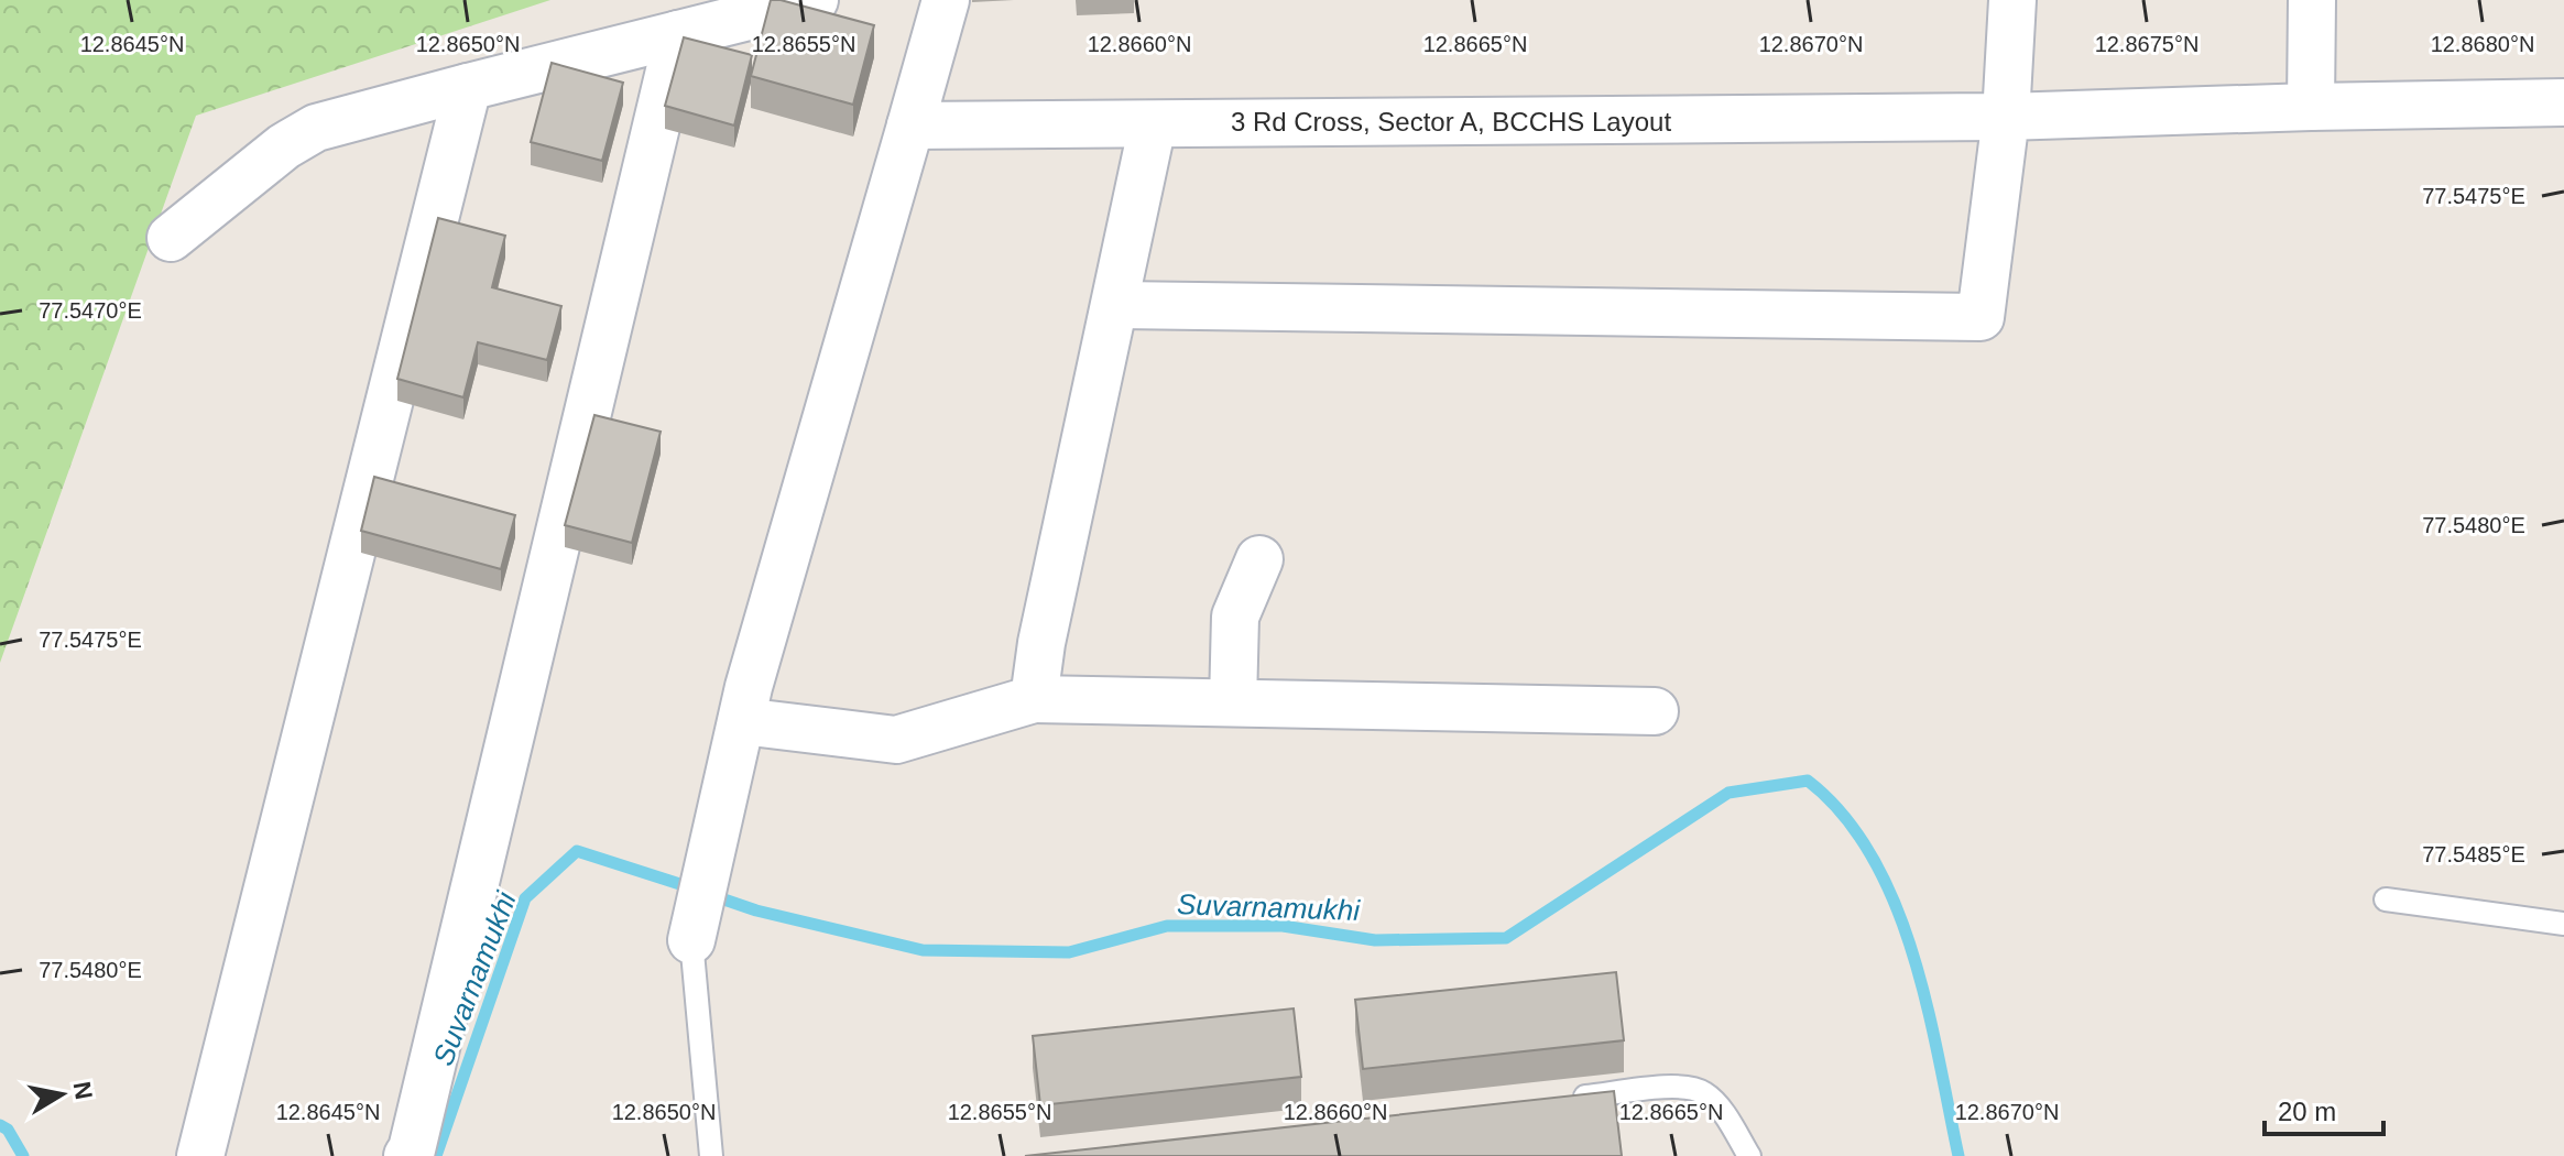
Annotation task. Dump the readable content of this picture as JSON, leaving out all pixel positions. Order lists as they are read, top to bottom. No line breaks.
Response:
{"streets":{"street":["3 Rd Cross, Sector A, BCCHS Layout"]},"water":["Suvarnamukhi"],"scale_bar":"20 m","north":"right","coordinates":["12.8645°N","12.8650°N","12.8655°N","12.8660°N","12.8665°N","12.8670°N","12.8675°N","12.8680°N","77.5475°E","77.5470°E","77.5480°E","77.5485°E"]}
